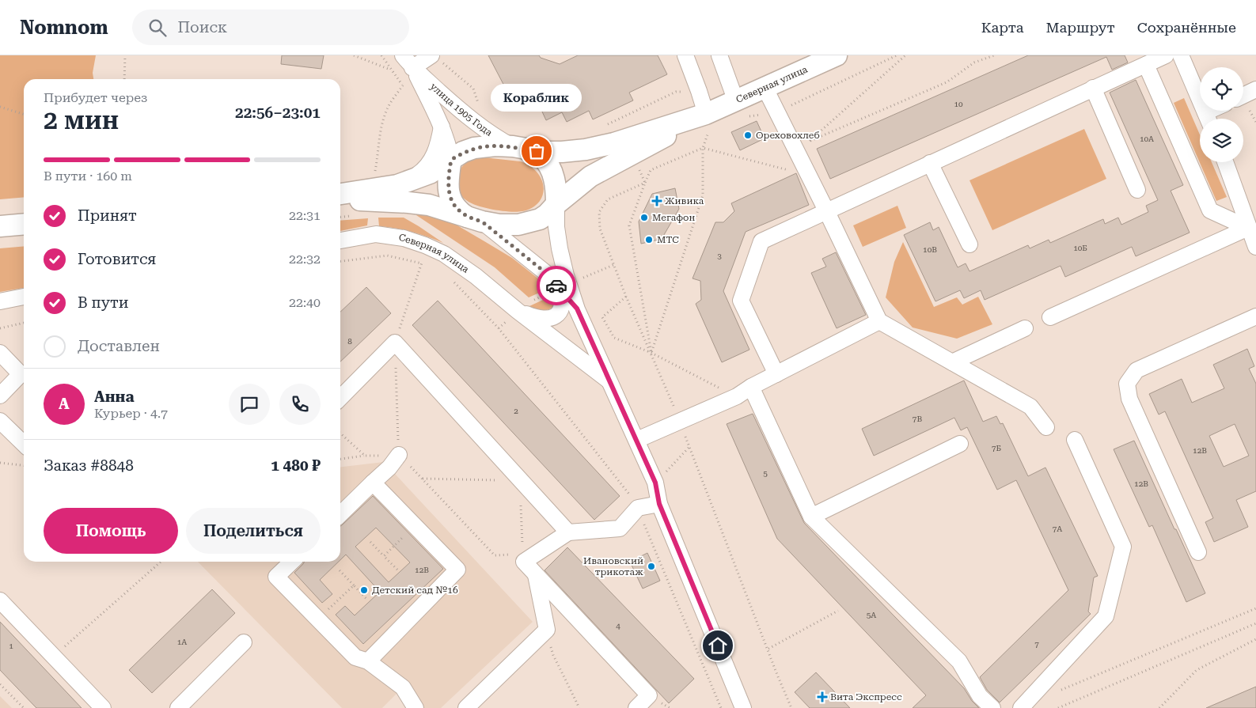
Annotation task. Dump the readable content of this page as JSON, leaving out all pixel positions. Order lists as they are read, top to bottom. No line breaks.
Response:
{"streets":{"main road":["Северная улица"],"street":["улица 1905 Года"]},"crossings":[["Северная улица","улица 1905 Года"]],"places":{"other":["Ореховохлеб","Кораблик","Мегафон","МТС","Ивановский трикотаж","Детский сад №16"],"health":["Живика","Вита Экспресс"]},"house_numbers":["10","10А","10Б","10В","3","8","2","7В","7Б","12В","5","12В","7А","12В","5А","4","1А","7","1"],"page":{"header":"Nomnom","search":"Поиск","nav":["Карта","Маршрут","Сохранённые"],"heading":["2 мин","Прибудет через","22:56–23:01"],"panel":["Анна","Курьер · 4.7","Заказ #8848","1 480 ₽"],"bubble":"Кораблик","bar":"В пути · 160 m","list":[["Принят","22:31"],["Готовится","22:32"],["В пути","22:40"],"Доставлен"],"round":"А","buttons":["Помощь","Поделиться"]}}
